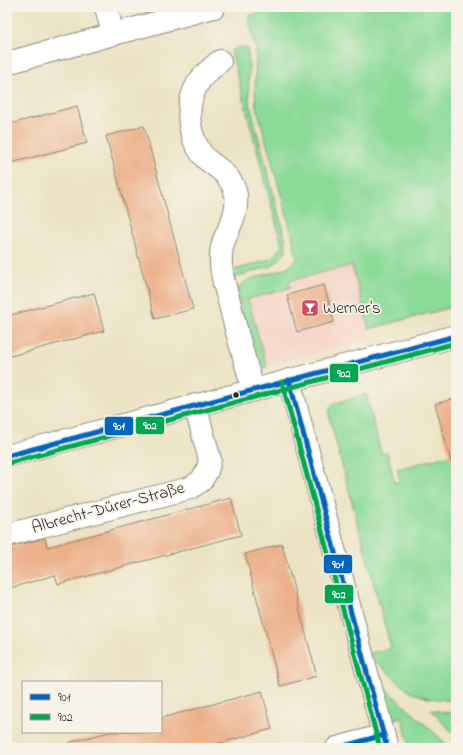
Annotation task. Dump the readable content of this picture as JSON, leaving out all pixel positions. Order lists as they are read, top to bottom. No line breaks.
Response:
{"streets":{"street":["Albrecht-Dürer-Straße"]},"places":{"bar":["Werner's"]},"lines":["transit line 901","transit line 902"],"legend":["901","902"]}
